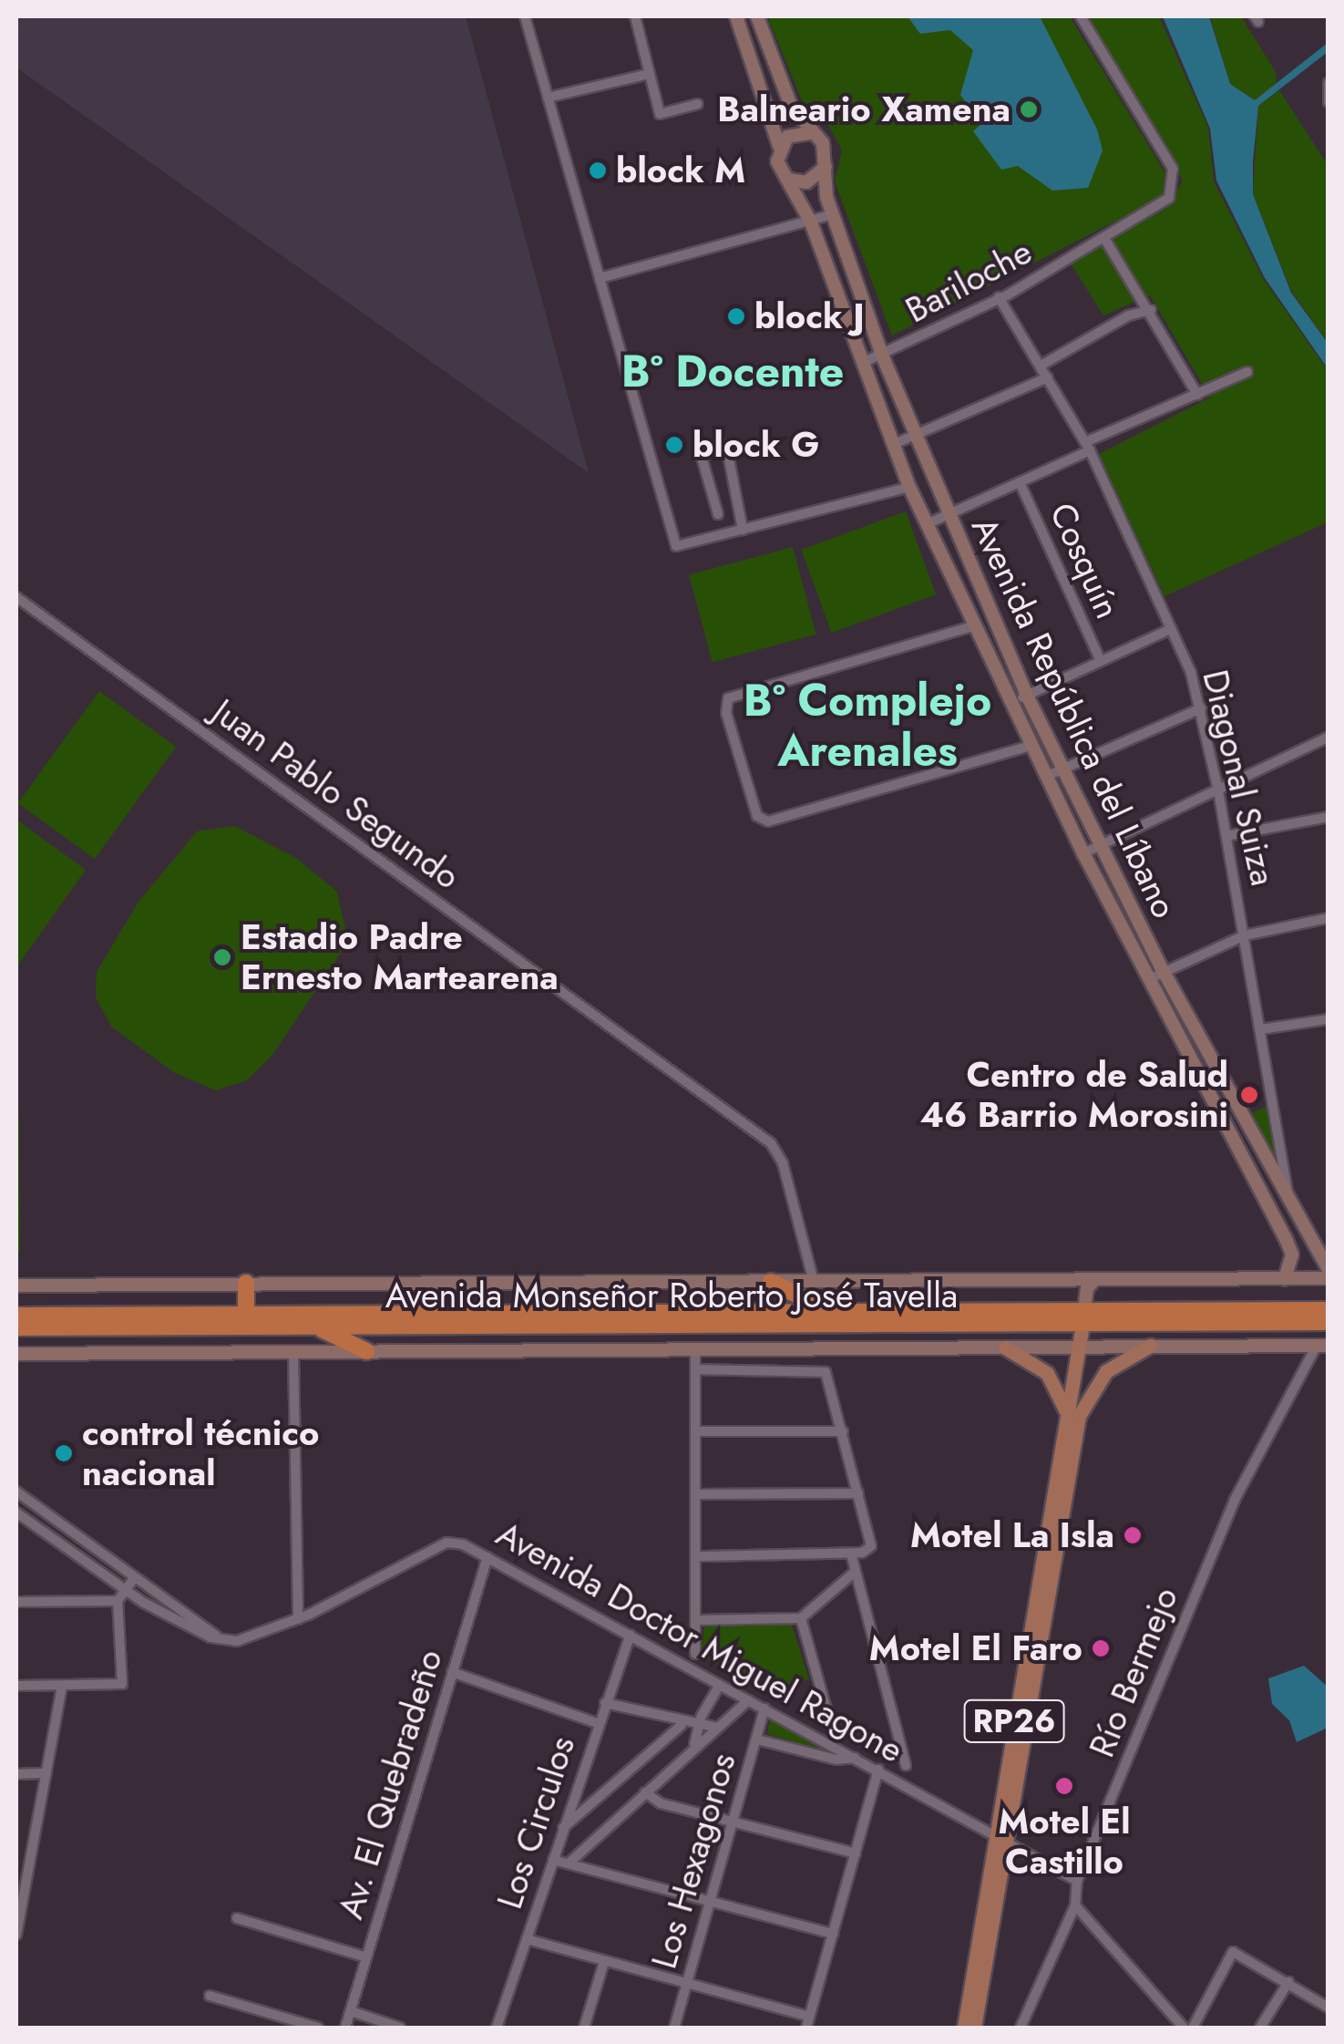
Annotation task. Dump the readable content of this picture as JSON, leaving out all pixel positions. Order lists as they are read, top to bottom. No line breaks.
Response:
{"streets":{"highway":["Avenida Monseñor Roberto José Tavella"],"main road":["RP26"],"street":["Bariloche","Cosquín","Avenida República del Líbano","Diagonal Suiza","Juan Pablo Segundo","Avenida Doctor Miguel Ragone","Río Bermejo","Av. El Quebradeño","Los Circulos","Los Hexagonos"]},"crossings":[["Bariloche","Avenida República del Líbano"],["Bariloche","Diagonal Suiza"],["Avenida República del Líbano","Diagonal Suiza"],["Avenida Monseñor Roberto José Tavella","RP26"],["Avenida Doctor Miguel Ragone","Río Bermejo"],["Avenida Doctor Miguel Ragone","RP26"],["Avenida Doctor Miguel Ragone","Av. El Quebradeño"],["Avenida Doctor Miguel Ragone","Los Circulos"],["Avenida Doctor Miguel Ragone","Los Hexagonos"]],"districts":["Bº Docente","Bº Complejo Arenales"],"places":["Balneario Xamena","block M","block J","block G","Estadio Padre Ernesto Martearena","Centro de Salud 46 Barrio Morosini","control técnico nacional","Motel La Isla","Motel El Faro","Motel El Castillo"]}
